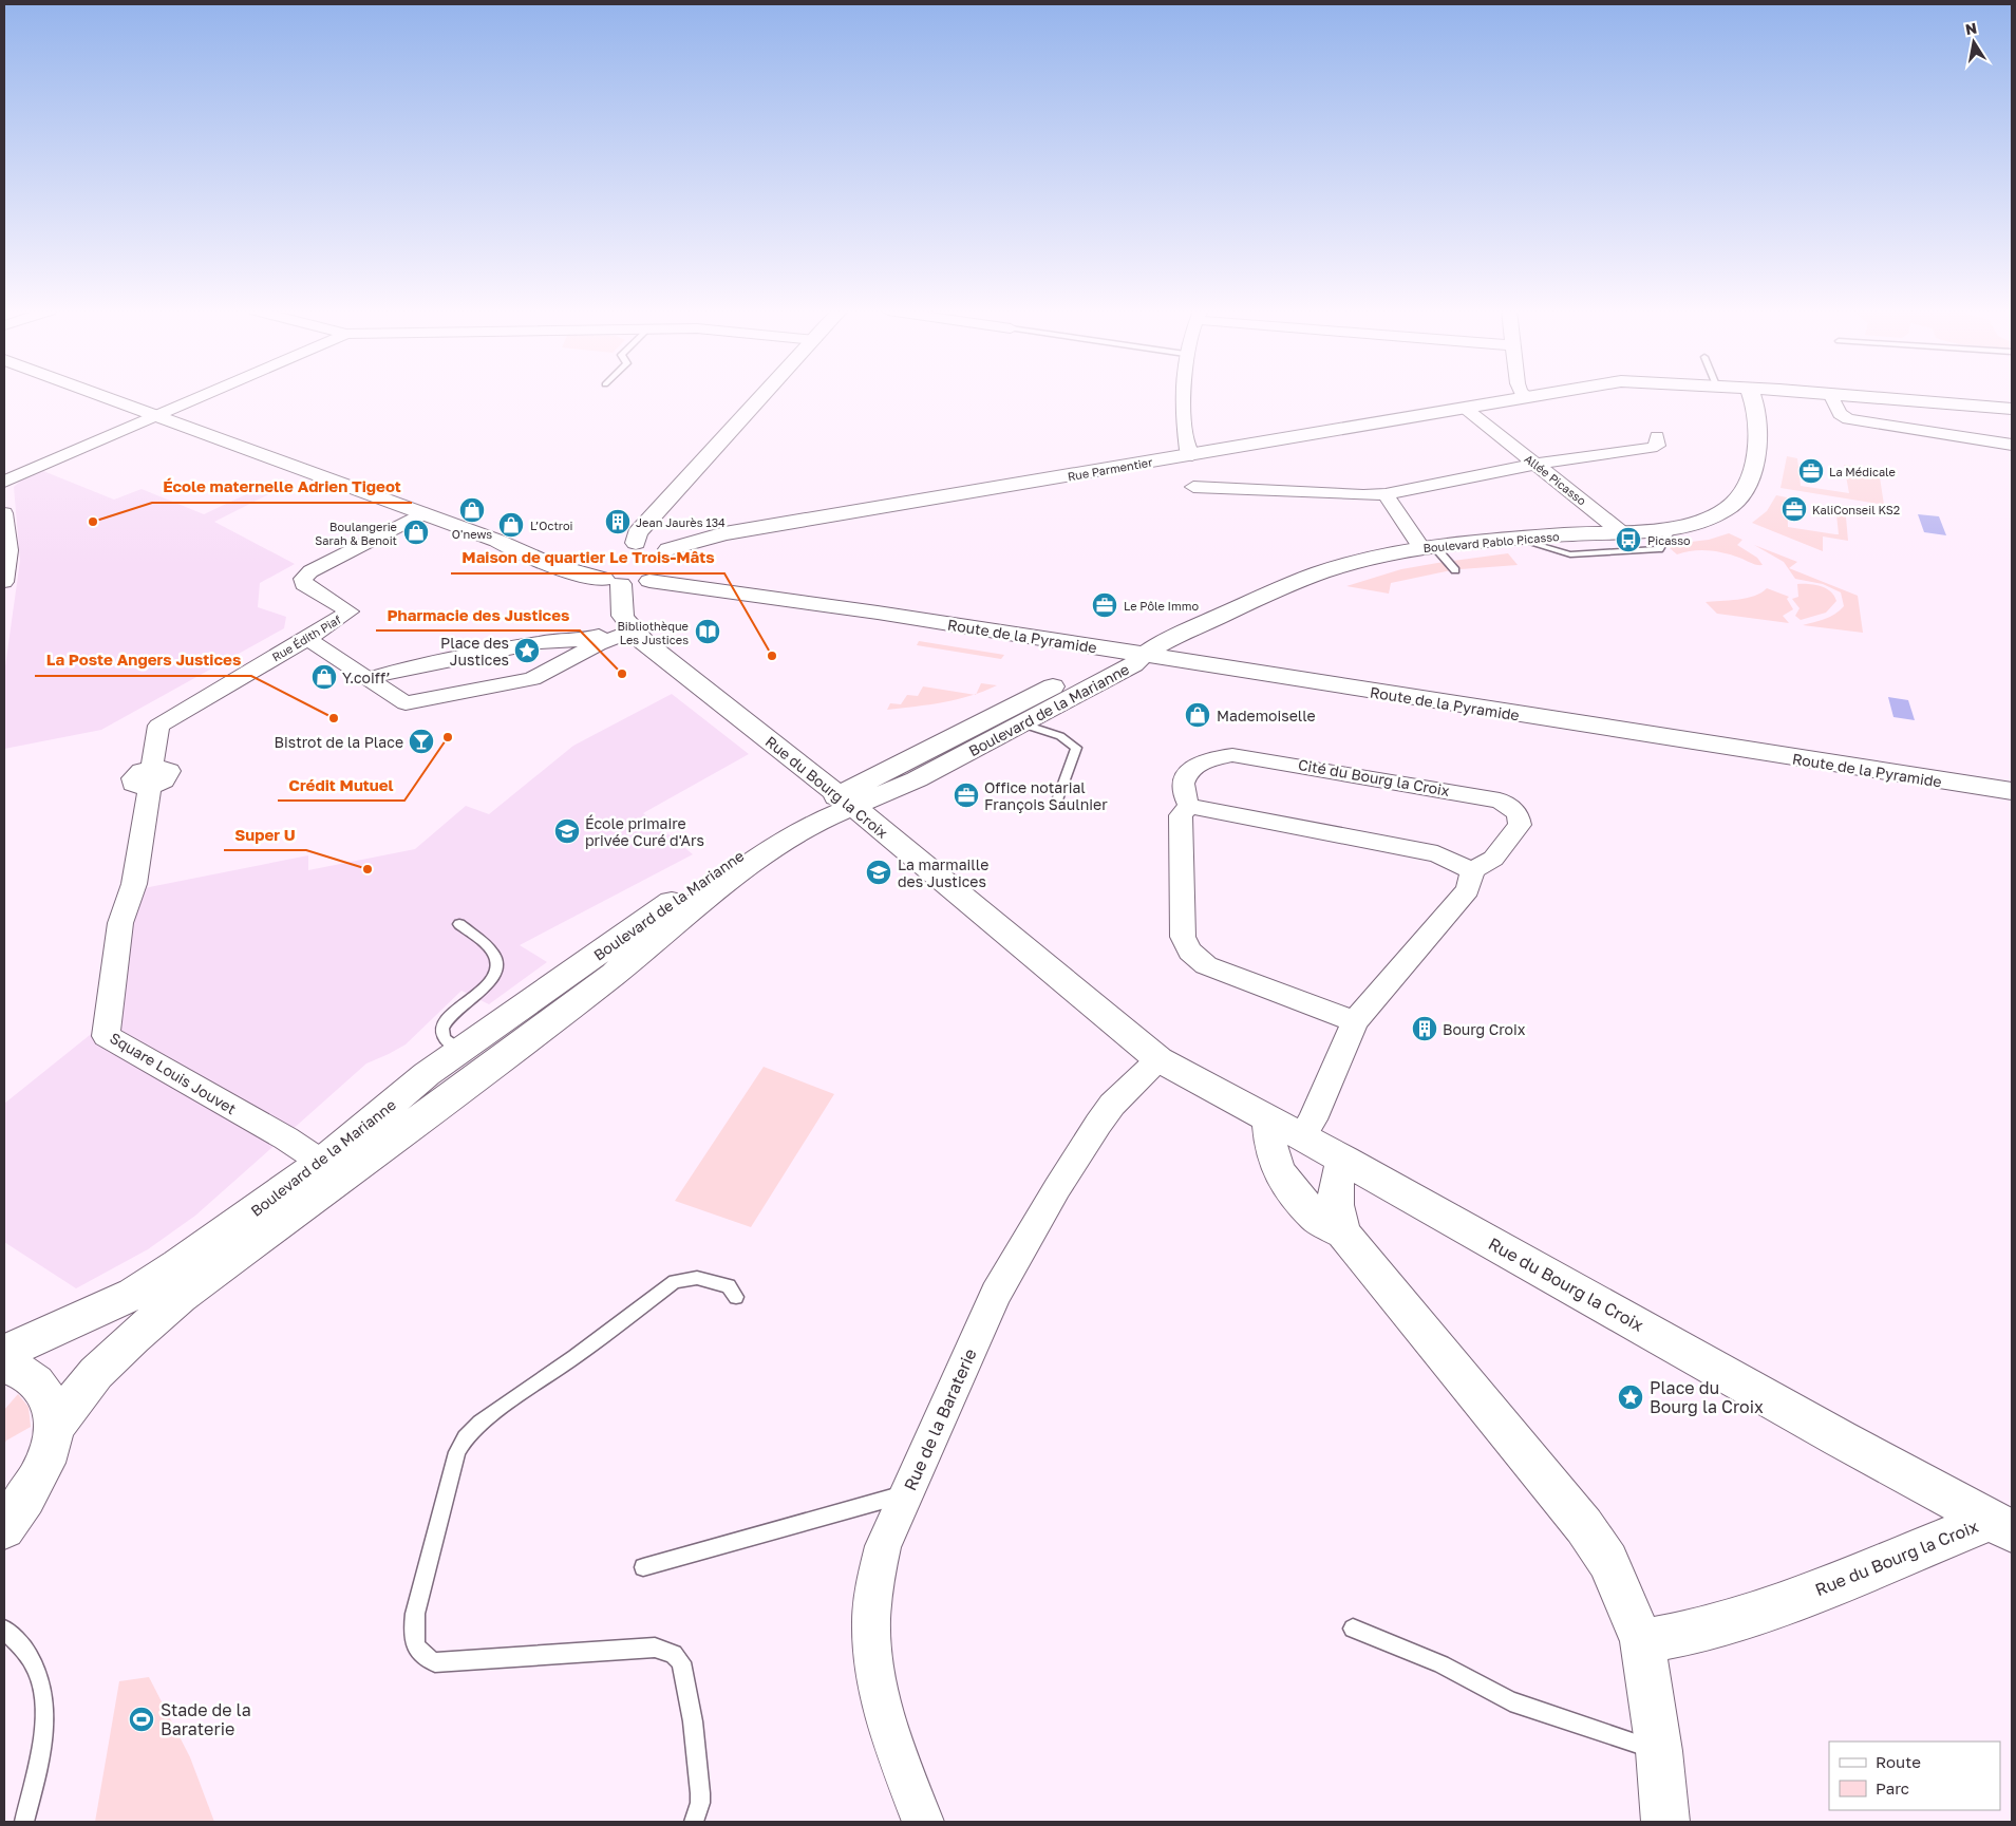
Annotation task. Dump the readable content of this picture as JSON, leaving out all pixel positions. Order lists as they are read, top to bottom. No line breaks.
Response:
{"streets":{"street":["Rue Parmentier","Allée Picasso","Boulevard Pablo Picasso","Route de la Pyramide","Rue Édith Piaf","Boulevard de la Marianne","Cité du Bourg la Croix","Rue du Bourg la Croix","Square Louis Jouvet","Rue de la Baraterie"]},"crossings":[["Rue Parmentier","Allée Picasso"],["Rue Parmentier","Route de la Pyramide"],["Allée Picasso","Boulevard Pablo Picasso"],["Boulevard Pablo Picasso","Route de la Pyramide"],["Boulevard Pablo Picasso","Boulevard de la Marianne"],["Route de la Pyramide","Boulevard de la Marianne"],["Rue Édith Piaf","Square Louis Jouvet"],["Boulevard de la Marianne","Rue du Bourg la Croix"],["Boulevard de la Marianne","Square Louis Jouvet"],["Rue du Bourg la Croix","Rue de la Baraterie"]],"places":{"office":["La Médicale","KaliConseil KS2","Le Pôle Immo","Office notarial François Saulnier"],"shop":["O'news","L’Octroi","Boulangerie Sarah & Benoit","Y.coiff’","Mademoiselle"],"other":["École maternelle Adrien Tigeot","Maison de quartier Le Trois-Mâts","Pharmacie des Justices","La Poste Angers Justices","Crédit Mutuel","Super U"],"building":["Jean Jaurès 134","Bourg Croix"],"bus stop":["Picasso"],"library":["Bibliothèque Les Justices"],"place":["Place des Justices","Place du Bourg la Croix"],"bar":["Bistrot de la Place"],"school or university":["École primaire privée Curé d'Ars","La marmaille des Justices"],"sports":["Stade de la Baraterie"]},"legend":["Route","Parc"],"north":"top"}
